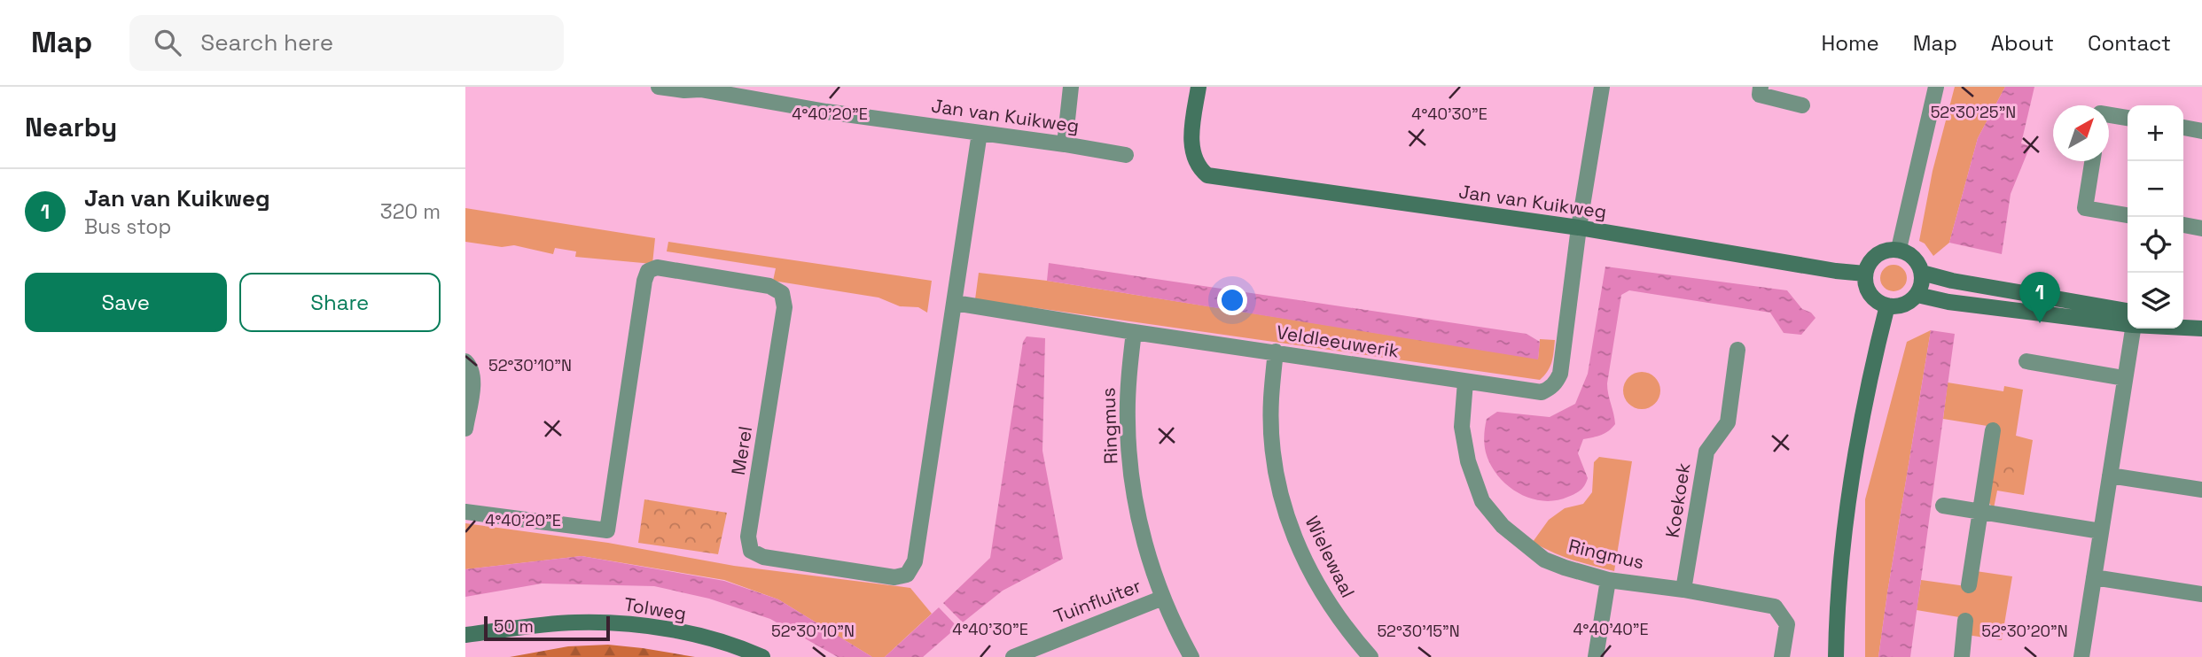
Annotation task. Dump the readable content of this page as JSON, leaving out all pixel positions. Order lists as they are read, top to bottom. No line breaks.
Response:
{"streets":{"street":["Jan van Kuikweg","Veldleeuwerik","Ringmus","Merel","Koekoek","Wielewaal","Tuinfluiter","Tolweg"]},"crossings":[["Jan van Kuikweg","Veldleeuwerik"],["Jan van Kuikweg","Merel"],["Veldleeuwerik","Ringmus"],["Veldleeuwerik","Merel"],["Veldleeuwerik","Wielewaal"],["Ringmus","Koekoek"],["Ringmus","Tuinfluiter"]],"scale_bar":"50 m","north":"top right","page":{"header":"Map","search":"Search here","nav":["Home","Map","About","Contact"],"heading":"Nearby","map_buttons":["+","−"],"list":[{"mark":"1","name":"Jan van Kuikweg","note":"Bus stop","value":"320 m"}],"buttons":["Save","Share"],"pins":"1","scale":"50 m"},"coordinates":["52°30'25\"N","4°40'20\"E","4°40'30\"E","52°30'10\"N","4°40'40\"E","52°30'15\"N","52°30'20\"N"]}
